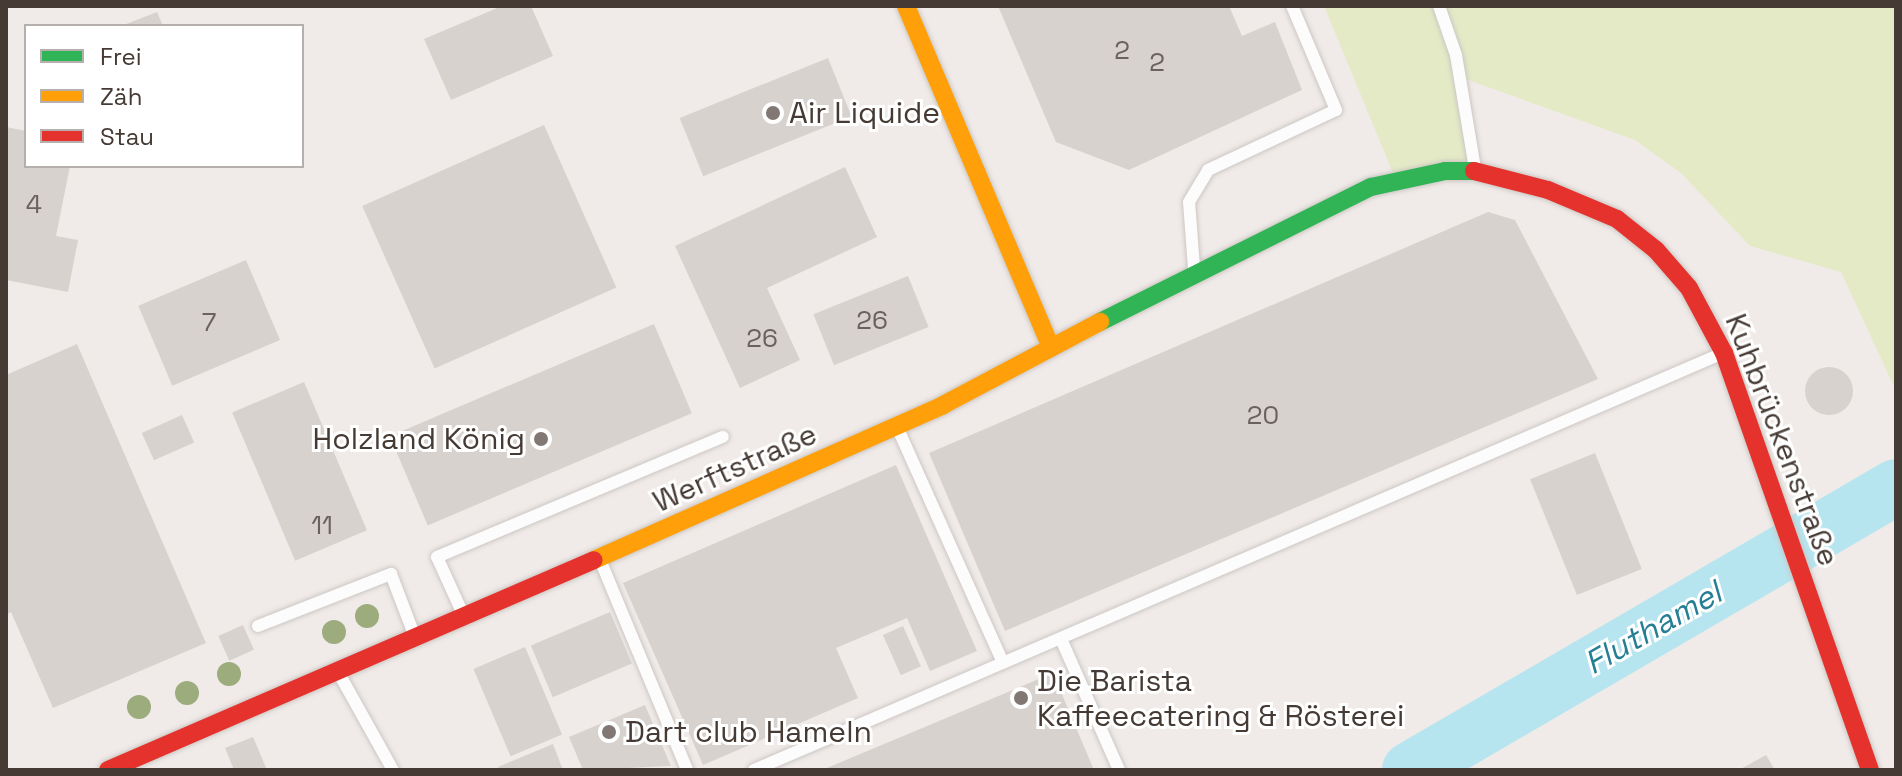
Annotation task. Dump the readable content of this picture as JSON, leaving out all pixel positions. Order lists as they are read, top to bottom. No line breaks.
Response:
{"streets":{"street":["Kuhbrückenstraße","Werftstraße"]},"crossings":[["Kuhbrückenstraße","Werftstraße"]],"water":["Fluthamel"],"places":["Air Liquide","Holzland König","Die Barista Kaffeecatering & Rösterei","Dart club Hameln"],"house_numbers":["2","2","4","26","7","26","20","11"],"legend":["Frei","Zäh","Stau"]}
